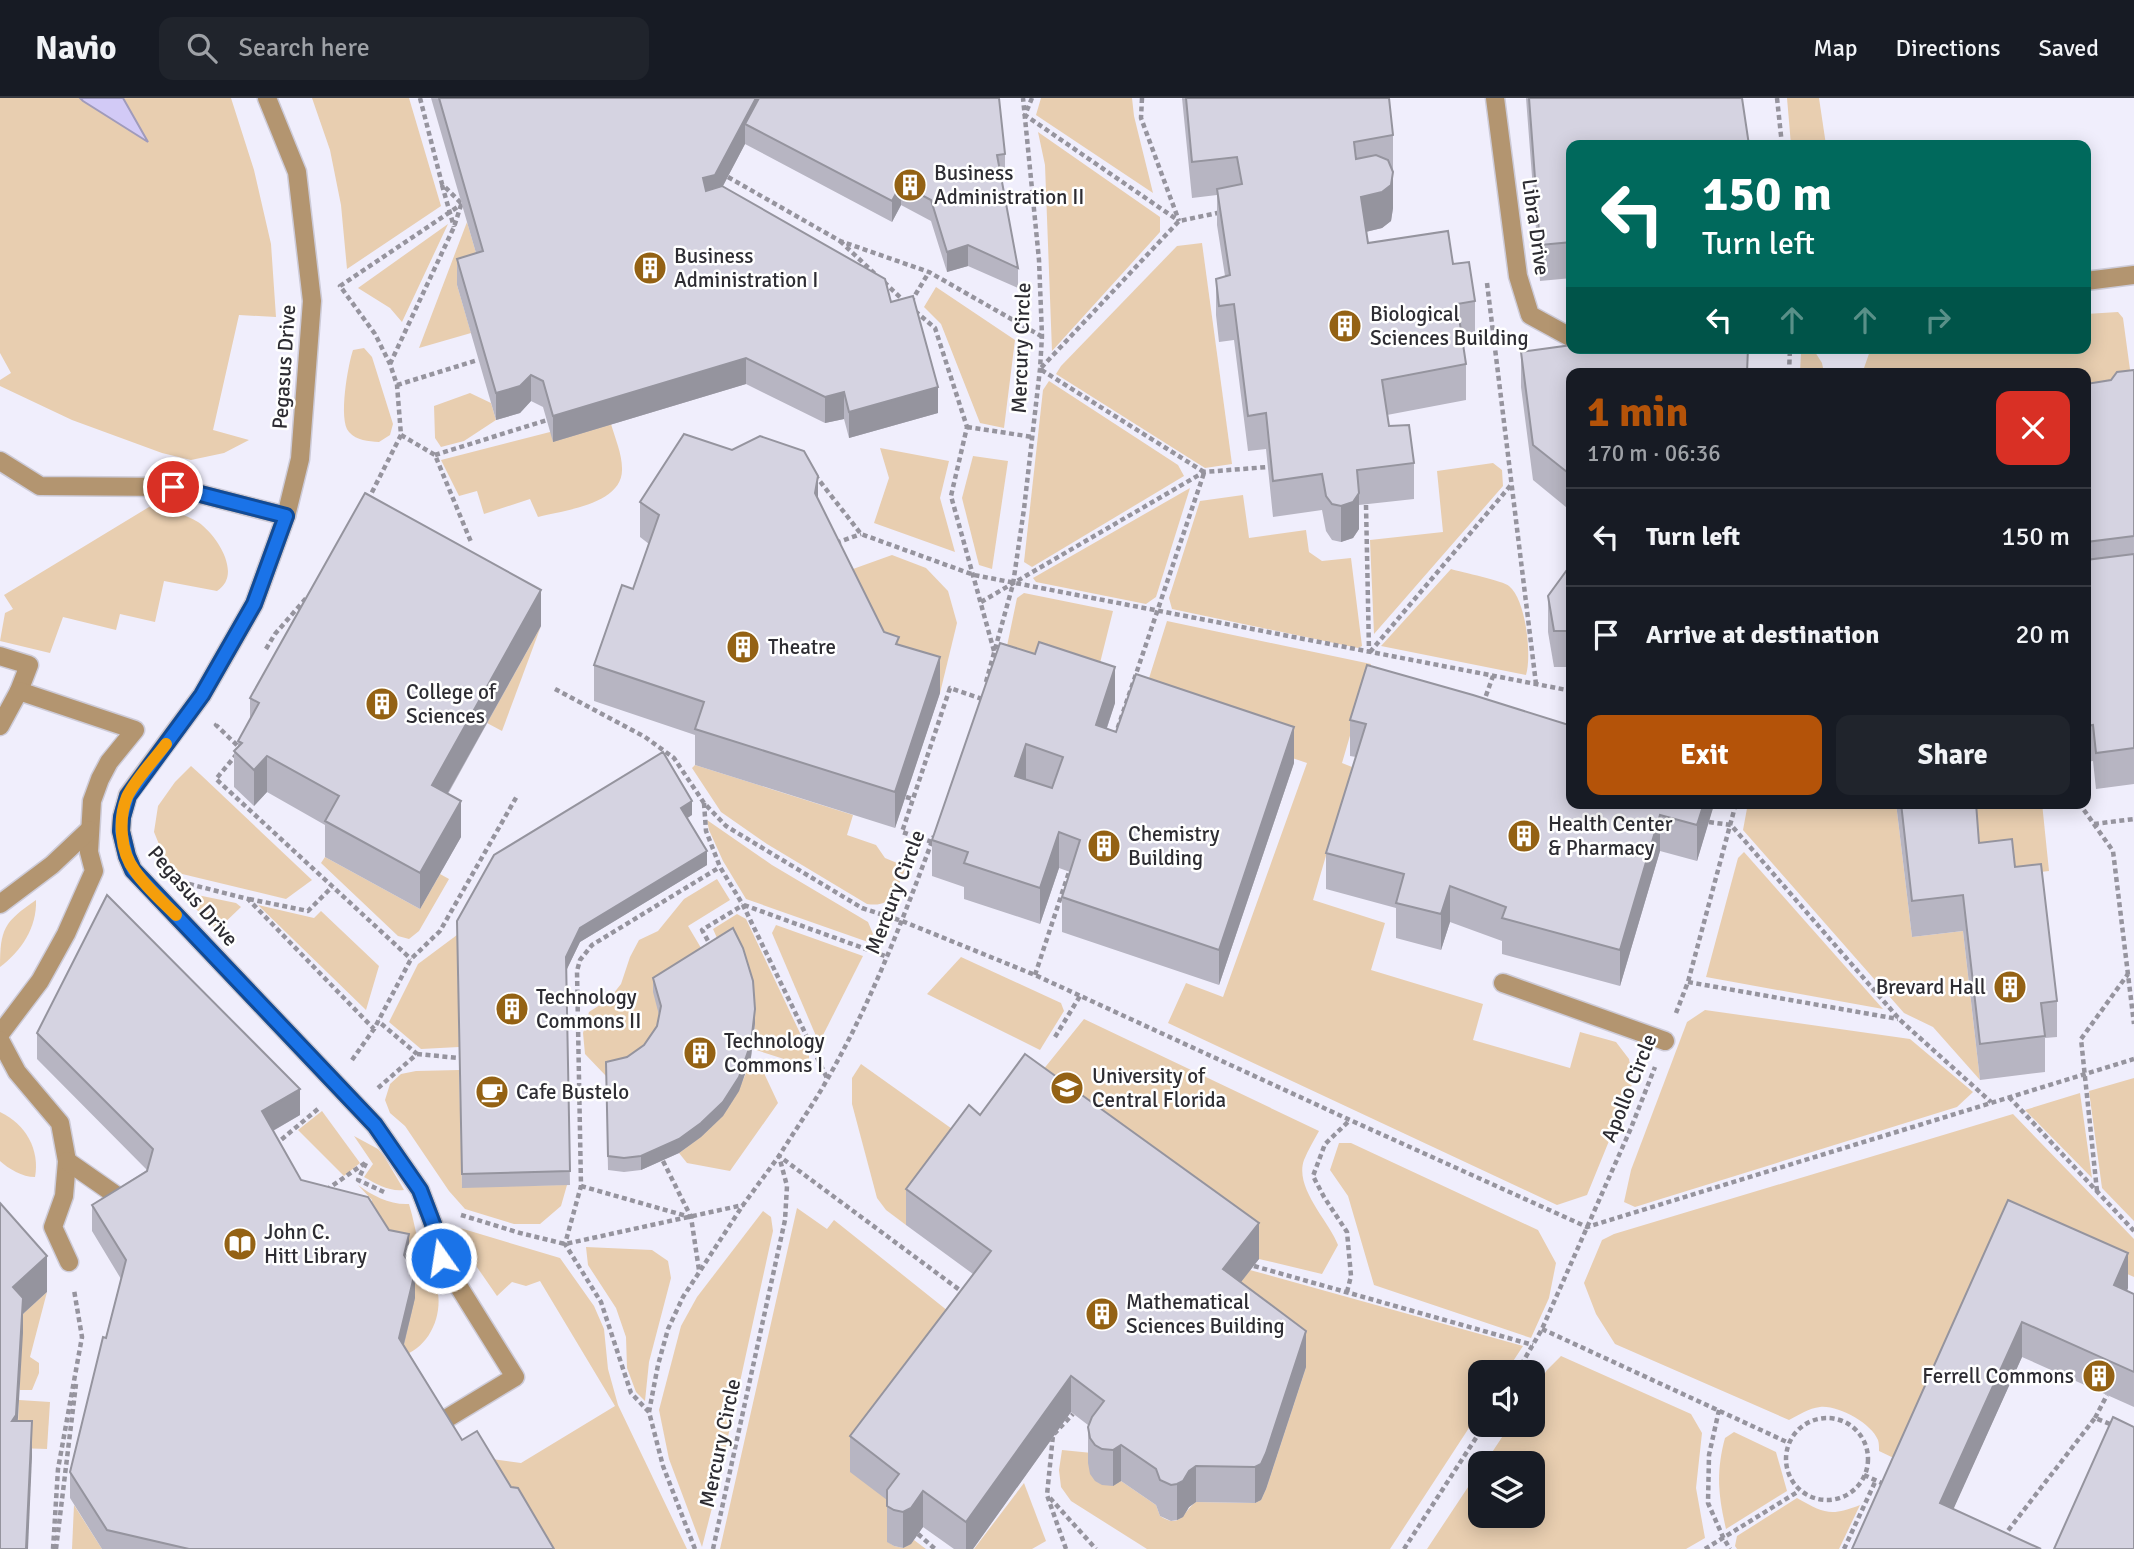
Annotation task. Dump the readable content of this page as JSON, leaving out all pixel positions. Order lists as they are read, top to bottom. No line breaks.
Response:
{"streets":{"street":["Libra Drive","Pegasus Drive"],"path":["Mercury Circle","Apollo Circle"]},"places":{"building":["Business Administration II","Business Administration I","Biological Sciences Building","Theatre","College of Sciences","Health Center & Pharmacy","Chemistry Building","Brevard Hall","Technology Commons II","Technology Commons I","Mathematical Sciences Building","Ferrell Commons"],"school or university":["University of Central Florida"],"cafe":["Cafe Bustelo"],"library":["John C. Hitt Library"]},"page":{"header":"Navio","search":"Search here","nav":["Map","Directions","Saved"],"turn":["150 m","Turn left"],"heading":["1 min","170 m · 06:36"],"list":[{"name":"Turn left","value":"150 m"},{"name":"Arrive at destination","value":"20 m"}],"buttons":["Exit","Share"]}}
